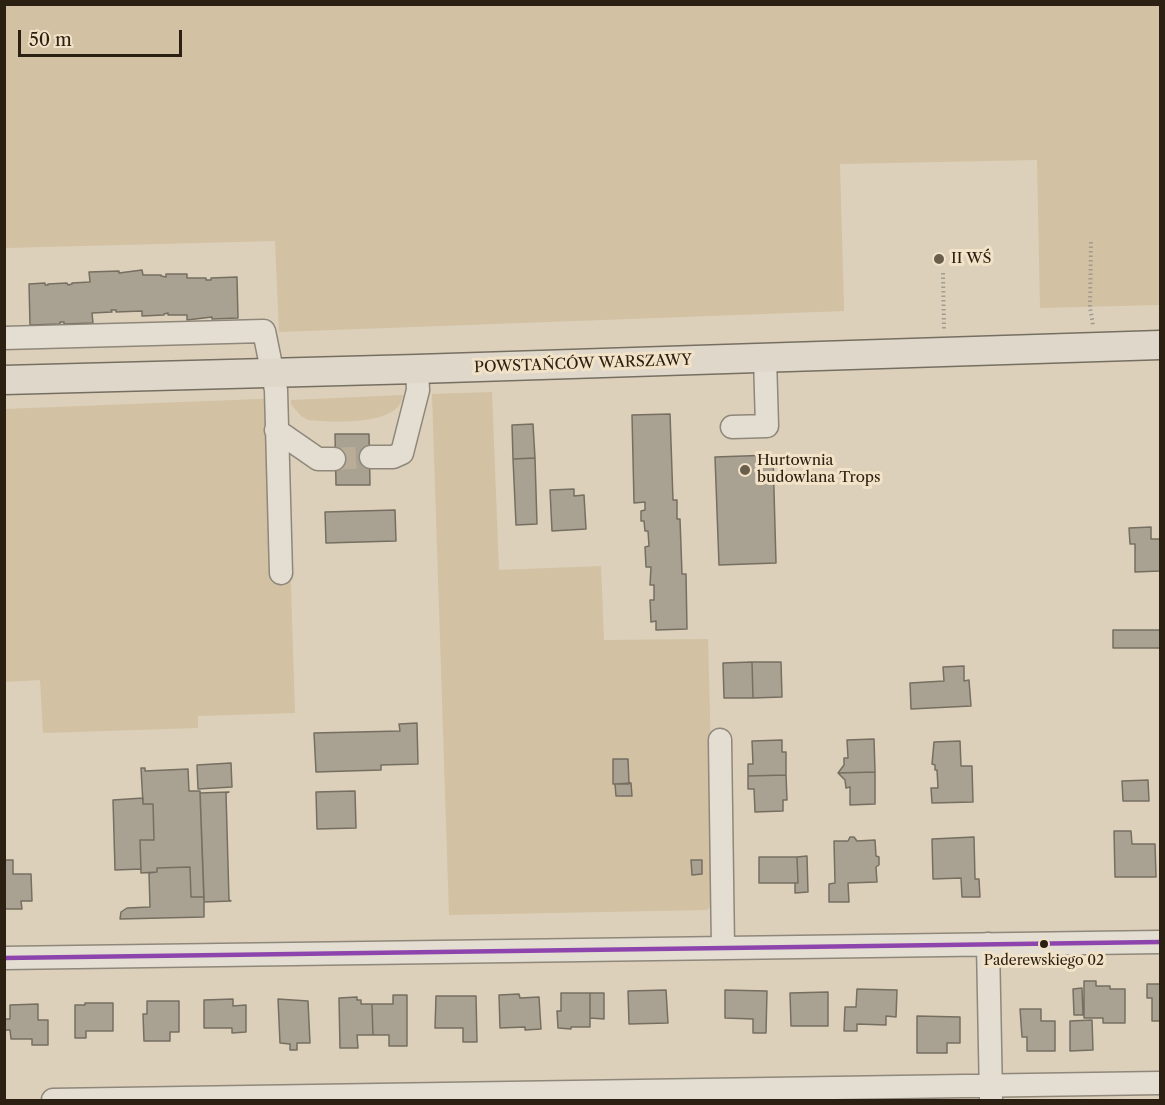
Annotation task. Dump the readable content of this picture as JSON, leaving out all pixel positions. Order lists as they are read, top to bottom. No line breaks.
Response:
{"streets":{"main road":["POWSTAŃCÓW WARSZAWY"]},"places":["II WŚ","Hurtownia budowlana Trops","Paderewskiego 02"],"scale_bar":"50 m"}
